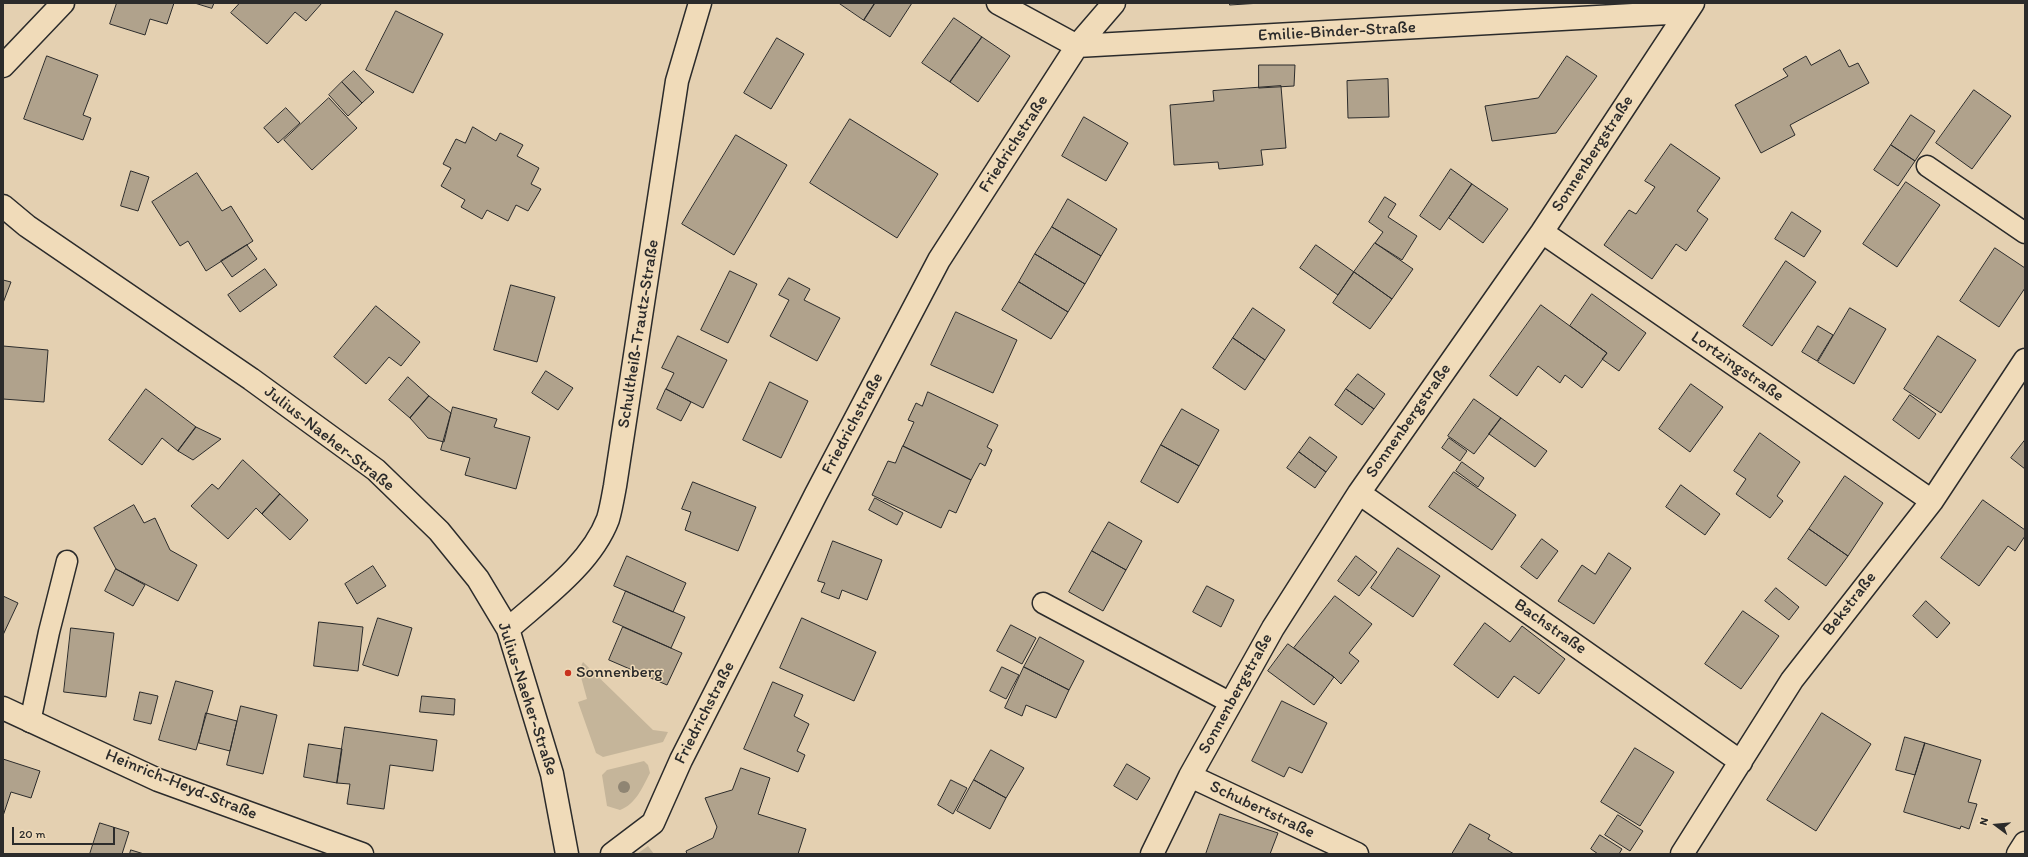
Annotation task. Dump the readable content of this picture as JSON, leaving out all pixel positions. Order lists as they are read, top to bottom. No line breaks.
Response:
{"streets":{"street":["Emilie-Binder-Straße","Friedrichstraße","Sonnenbergstraße","Schultheiß-Trautz-Straße","Lortzingstraße","Julius-Naeher-Straße","Bekstraße","Bachstraße","Heinrich-Heyd-Straße","Schubertstraße"]},"crossings":[["Emilie-Binder-Straße","Friedrichstraße"],["Emilie-Binder-Straße","Sonnenbergstraße"],["Sonnenbergstraße","Lortzingstraße"],["Sonnenbergstraße","Bachstraße"],["Sonnenbergstraße","Schubertstraße"],["Schultheiß-Trautz-Straße","Julius-Naeher-Straße"],["Lortzingstraße","Bekstraße"],["Bekstraße","Bachstraße"]],"places":["Sonnenberg"],"scale_bar":"20 m","north":"left"}
